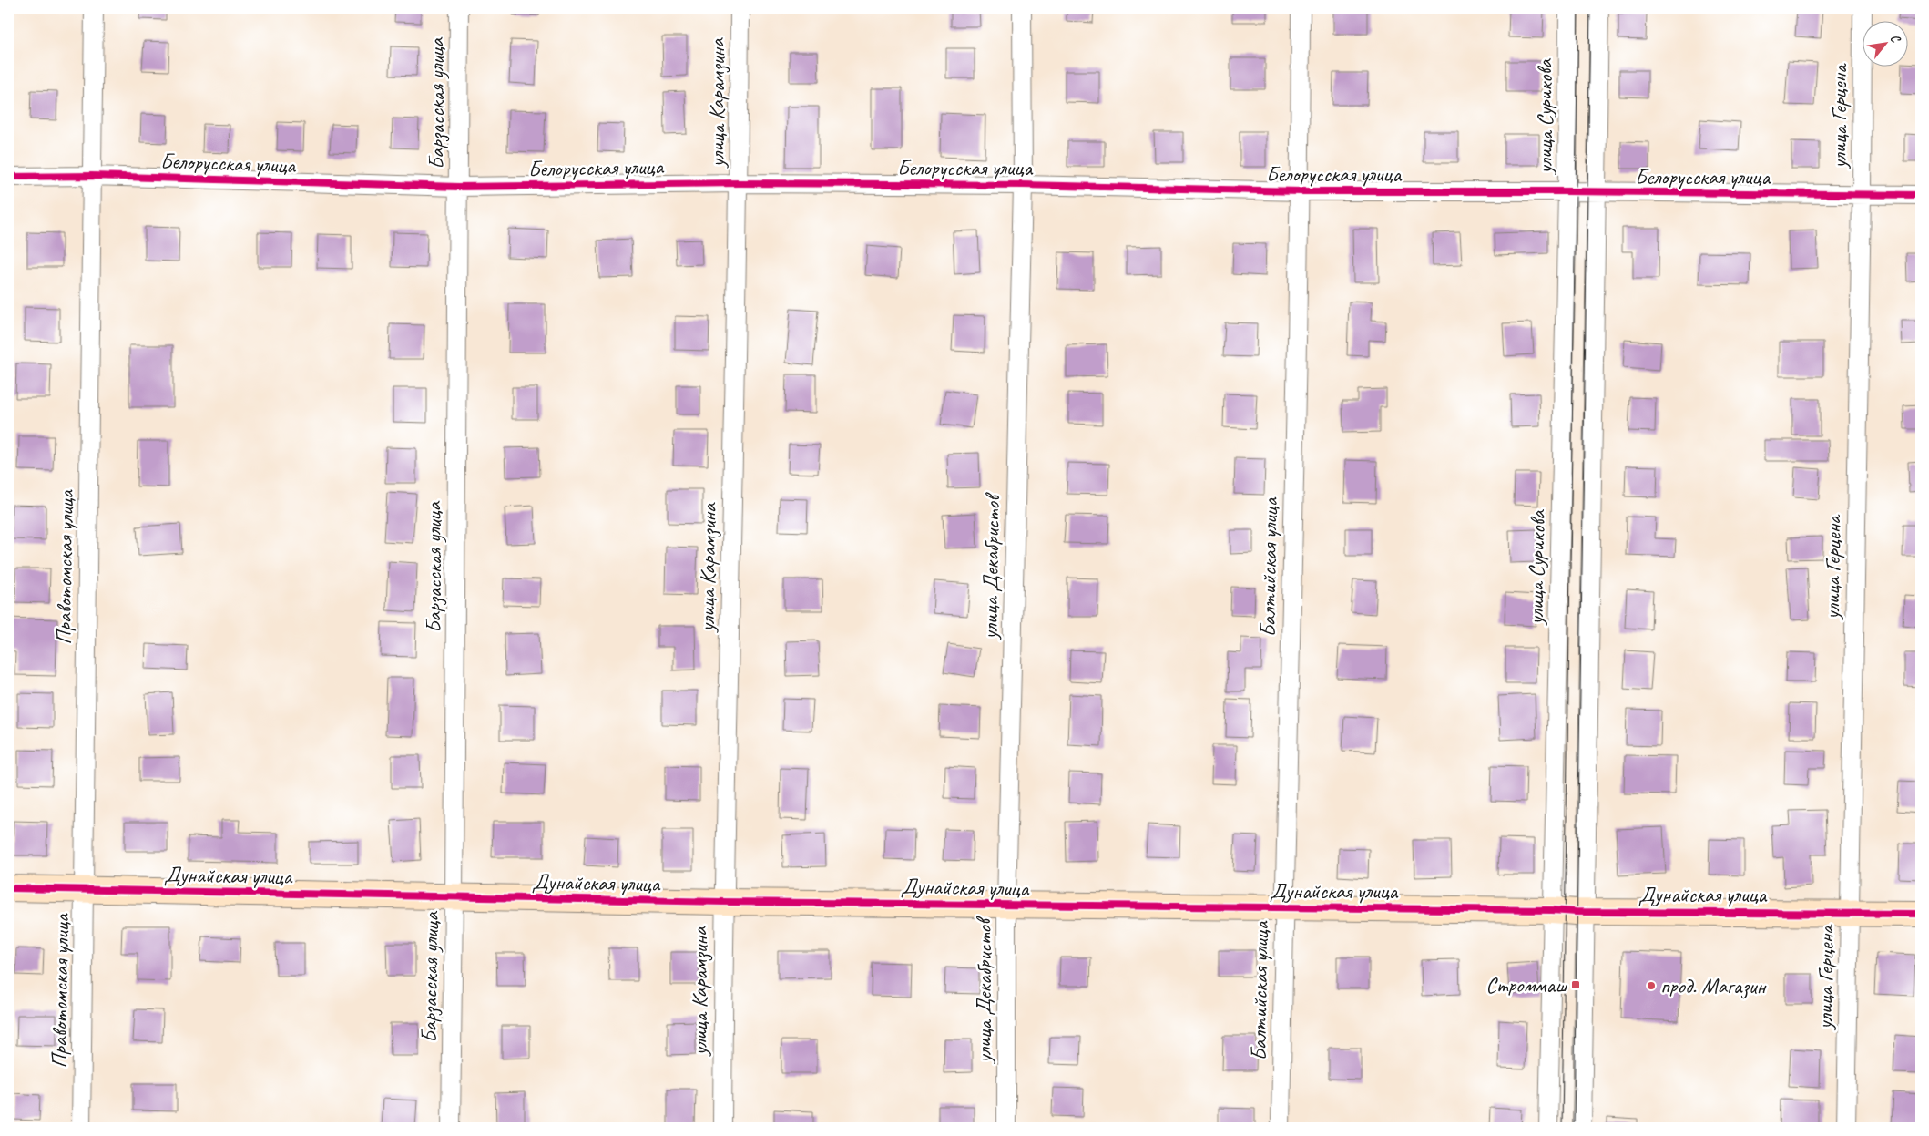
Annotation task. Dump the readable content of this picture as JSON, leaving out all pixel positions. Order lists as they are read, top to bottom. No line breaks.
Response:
{"streets":{"street":["улица Карамзина","Барзасская улица","улица Сурикова","улица Герцена","Белорусская улица","Правотомская улица","улица Декабристов","Балтийская улица","Дунайская улица"]},"crossings":[["улица Карамзина","Белорусская улица"],["улица Карамзина","Дунайская улица"],["Барзасская улица","Белорусская улица"],["Барзасская улица","Дунайская улица"],["улица Сурикова","Белорусская улица"],["улица Сурикова","Дунайская улица"],["улица Герцена","Белорусская улица"],["улица Герцена","Дунайская улица"],["Белорусская улица","Правотомская улица"],["Белорусская улица","улица Декабристов"],["Белорусская улица","Балтийская улица"],["Правотомская улица","Дунайская улица"],["улица Декабристов","Дунайская улица"],["Балтийская улица","Дунайская улица"]],"places":{"transit":["Строммаш"],"other":["прод. Магазин"]},"north":"top right"}
